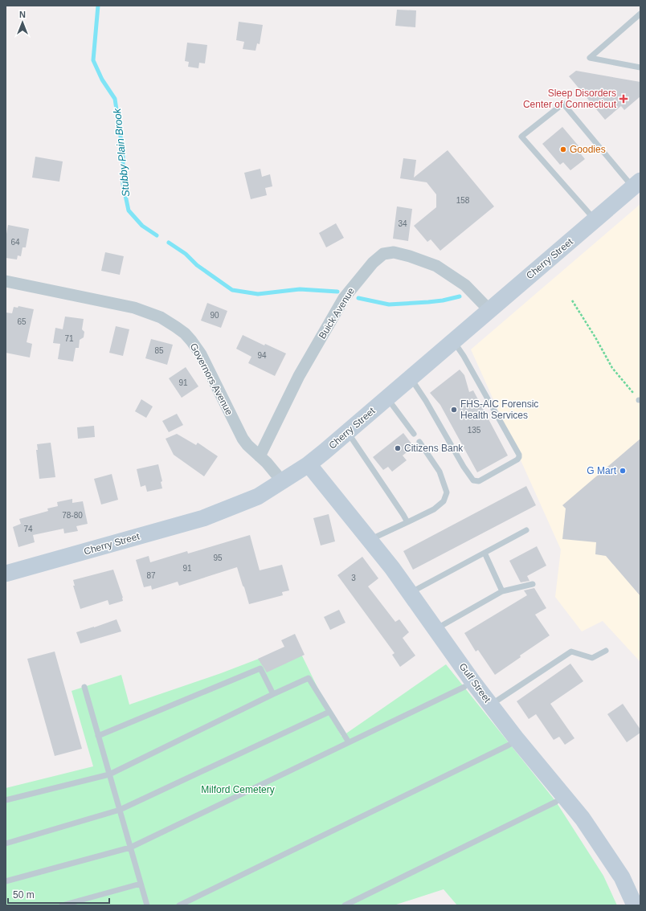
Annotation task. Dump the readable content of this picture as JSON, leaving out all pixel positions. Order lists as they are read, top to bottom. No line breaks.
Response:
{"streets":{"main road":["Cherry Street","Gulf Street"],"street":["Buick Avenue","Governors Avenue"]},"crossings":[["Cherry Street","Buick Avenue"],["Cherry Street","Governors Avenue"],["Cherry Street","Gulf Street"],["Buick Avenue","Governors Avenue"]],"water":["Stubby Plain Brook"],"parks":["Milford Cemetery"],"places":{"health":["Sleep Disorders Center of Connecticut"],"other":["Goodies","FHS-AIC Forensic Health Services","Citizens Bank","G Mart"]},"house_numbers":["158","34","64","90","65","71","85","94","91","135","78-80","74","95","91","87","3"],"scale_bar":"50 m","north":"top"}
